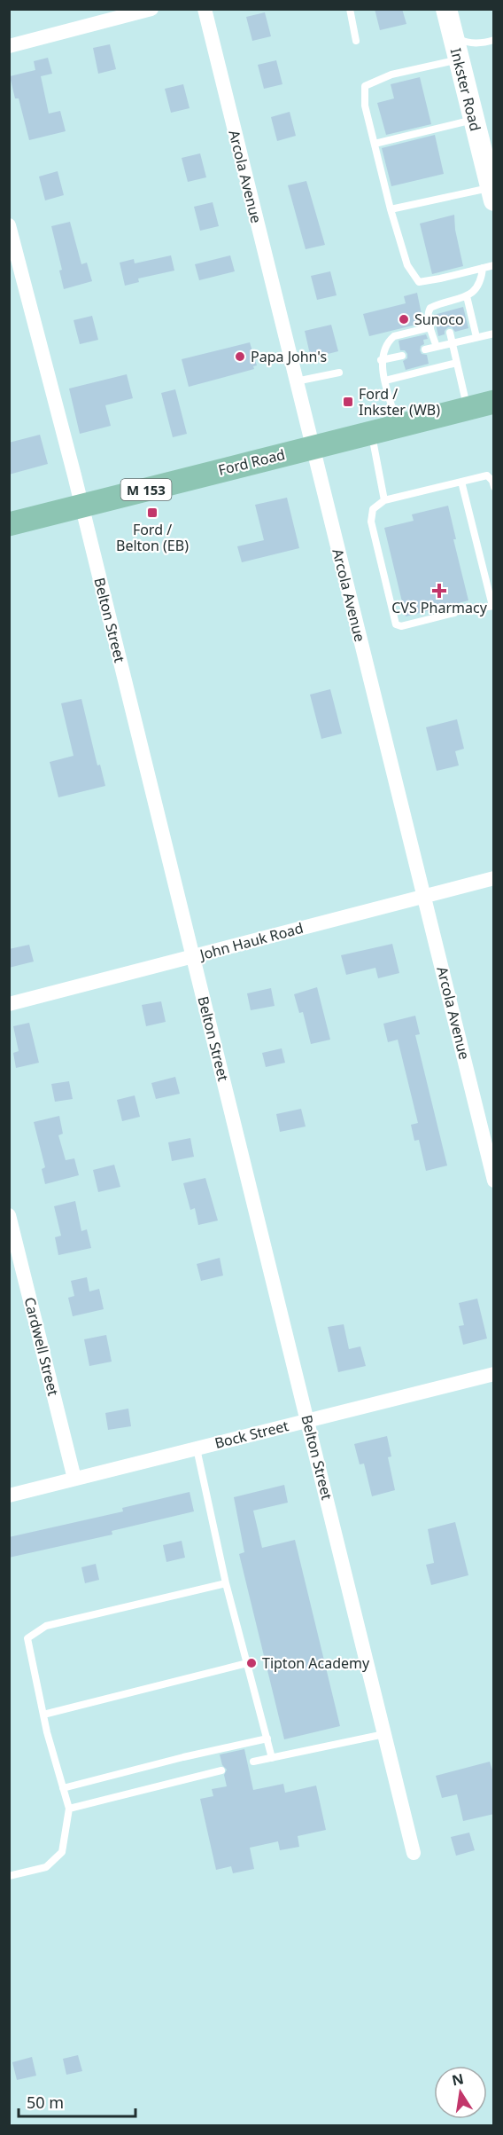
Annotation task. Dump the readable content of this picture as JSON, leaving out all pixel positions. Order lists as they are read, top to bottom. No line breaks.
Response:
{"streets":{"main road":["Inkster Road","Ford Road","M 153"],"street":["Arcola Avenue","Belton Street","John Hauk Road","Cardwell Street","Bock Street"]},"crossings":[["Arcola Avenue","Ford Road"],["Arcola Avenue","John Hauk Road"],["Ford Road","Belton Street"],["Belton Street","John Hauk Road"],["Belton Street","Bock Street"],["Cardwell Street","Bock Street"]],"places":{"other":["Sunoco","Papa John's","Tipton Academy"],"transit":["Ford / Inkster (WB)","Ford / Belton (EB)"],"health":["CVS Pharmacy"]},"scale_bar":"50 m","north":"top"}
